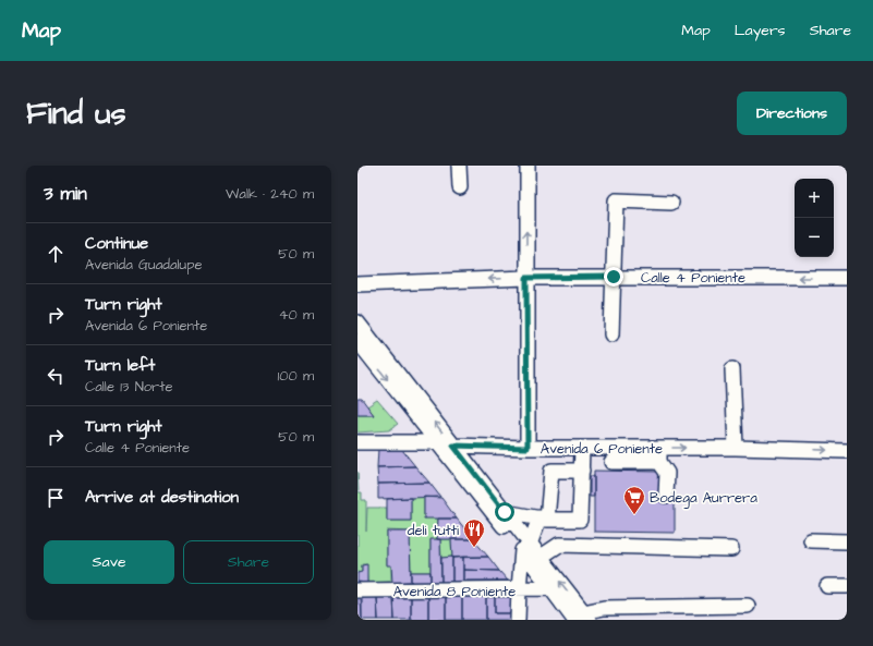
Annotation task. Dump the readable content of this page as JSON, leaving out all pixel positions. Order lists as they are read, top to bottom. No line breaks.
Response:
{"streets":{"street":["Calle 4 Poniente","Avenida 6 Poniente","Avenida 8 Poniente"]},"one_way":["Calle 4 Poniente"],"places":{"supermarket":["Bodega Aurrera"],"restaurant":["deli tutti"]},"page":{"header":"Map","nav":["Map","Layers","Share"],"buttons":["Directions",["Save","Share"]],"title":"Find us","heading":["3 min","Walk · 240 m"],"map_buttons":["+","−"],"list":[["Continue","Avenida Guadalupe","50 m"],["Turn right","Avenida 6 Poniente","40 m"],["Turn left","Calle 13 Norte","100 m"],["Turn right","Calle 4 Poniente","50 m"],"Arrive at destination"]}}
